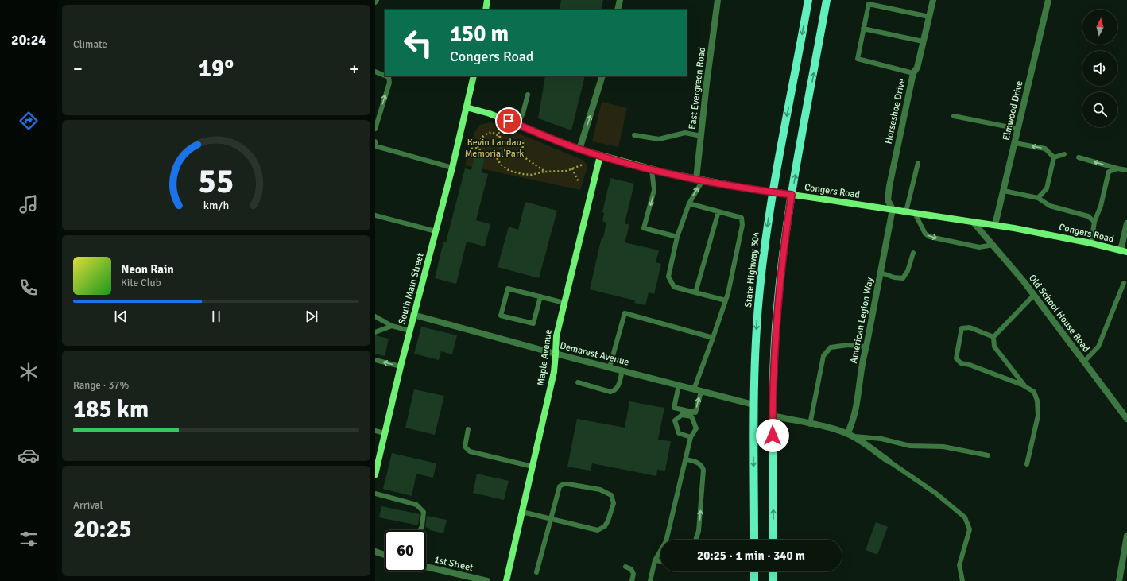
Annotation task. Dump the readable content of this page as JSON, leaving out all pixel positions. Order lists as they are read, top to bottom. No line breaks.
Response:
{"streets":{"main road":["State Highway 304"],"street":["East Evergreen Road","Elmwood Drive","Horseshoe Drive","Congers Road","South Main Street","Old School House Road","American Legion Way","Demarest Avenue","Maple Avenue","1st Street"]},"crossings":[["East Evergreen Road","Congers Road"],["Elmwood Drive","Congers Road"],["Horseshoe Drive","Congers Road"],["Horseshoe Drive","American Legion Way"],["Congers Road","State Highway 304"],["Congers Road","South Main Street"],["Congers Road","Old School House Road"],["Congers Road","American Legion Way"],["Congers Road","Maple Avenue"],["State Highway 304","Demarest Avenue"],["South Main Street","Demarest Avenue"],["Demarest Avenue","Maple Avenue"]],"parks":["Kevin Landau Memorial Park"],"north":"top","page":{"tabs":"20:24","tile":["Climate",["Range · 37%","185 km"],["Arrival","20:25"]],"turn":["150 m","Congers Road"],"heat":["−","19°","+"],"song":["Neon Rain","Kite Club"],"limit":"60","trip":"20:25 · 1 min · 340 m","gauge":["55","km/h"]}}
